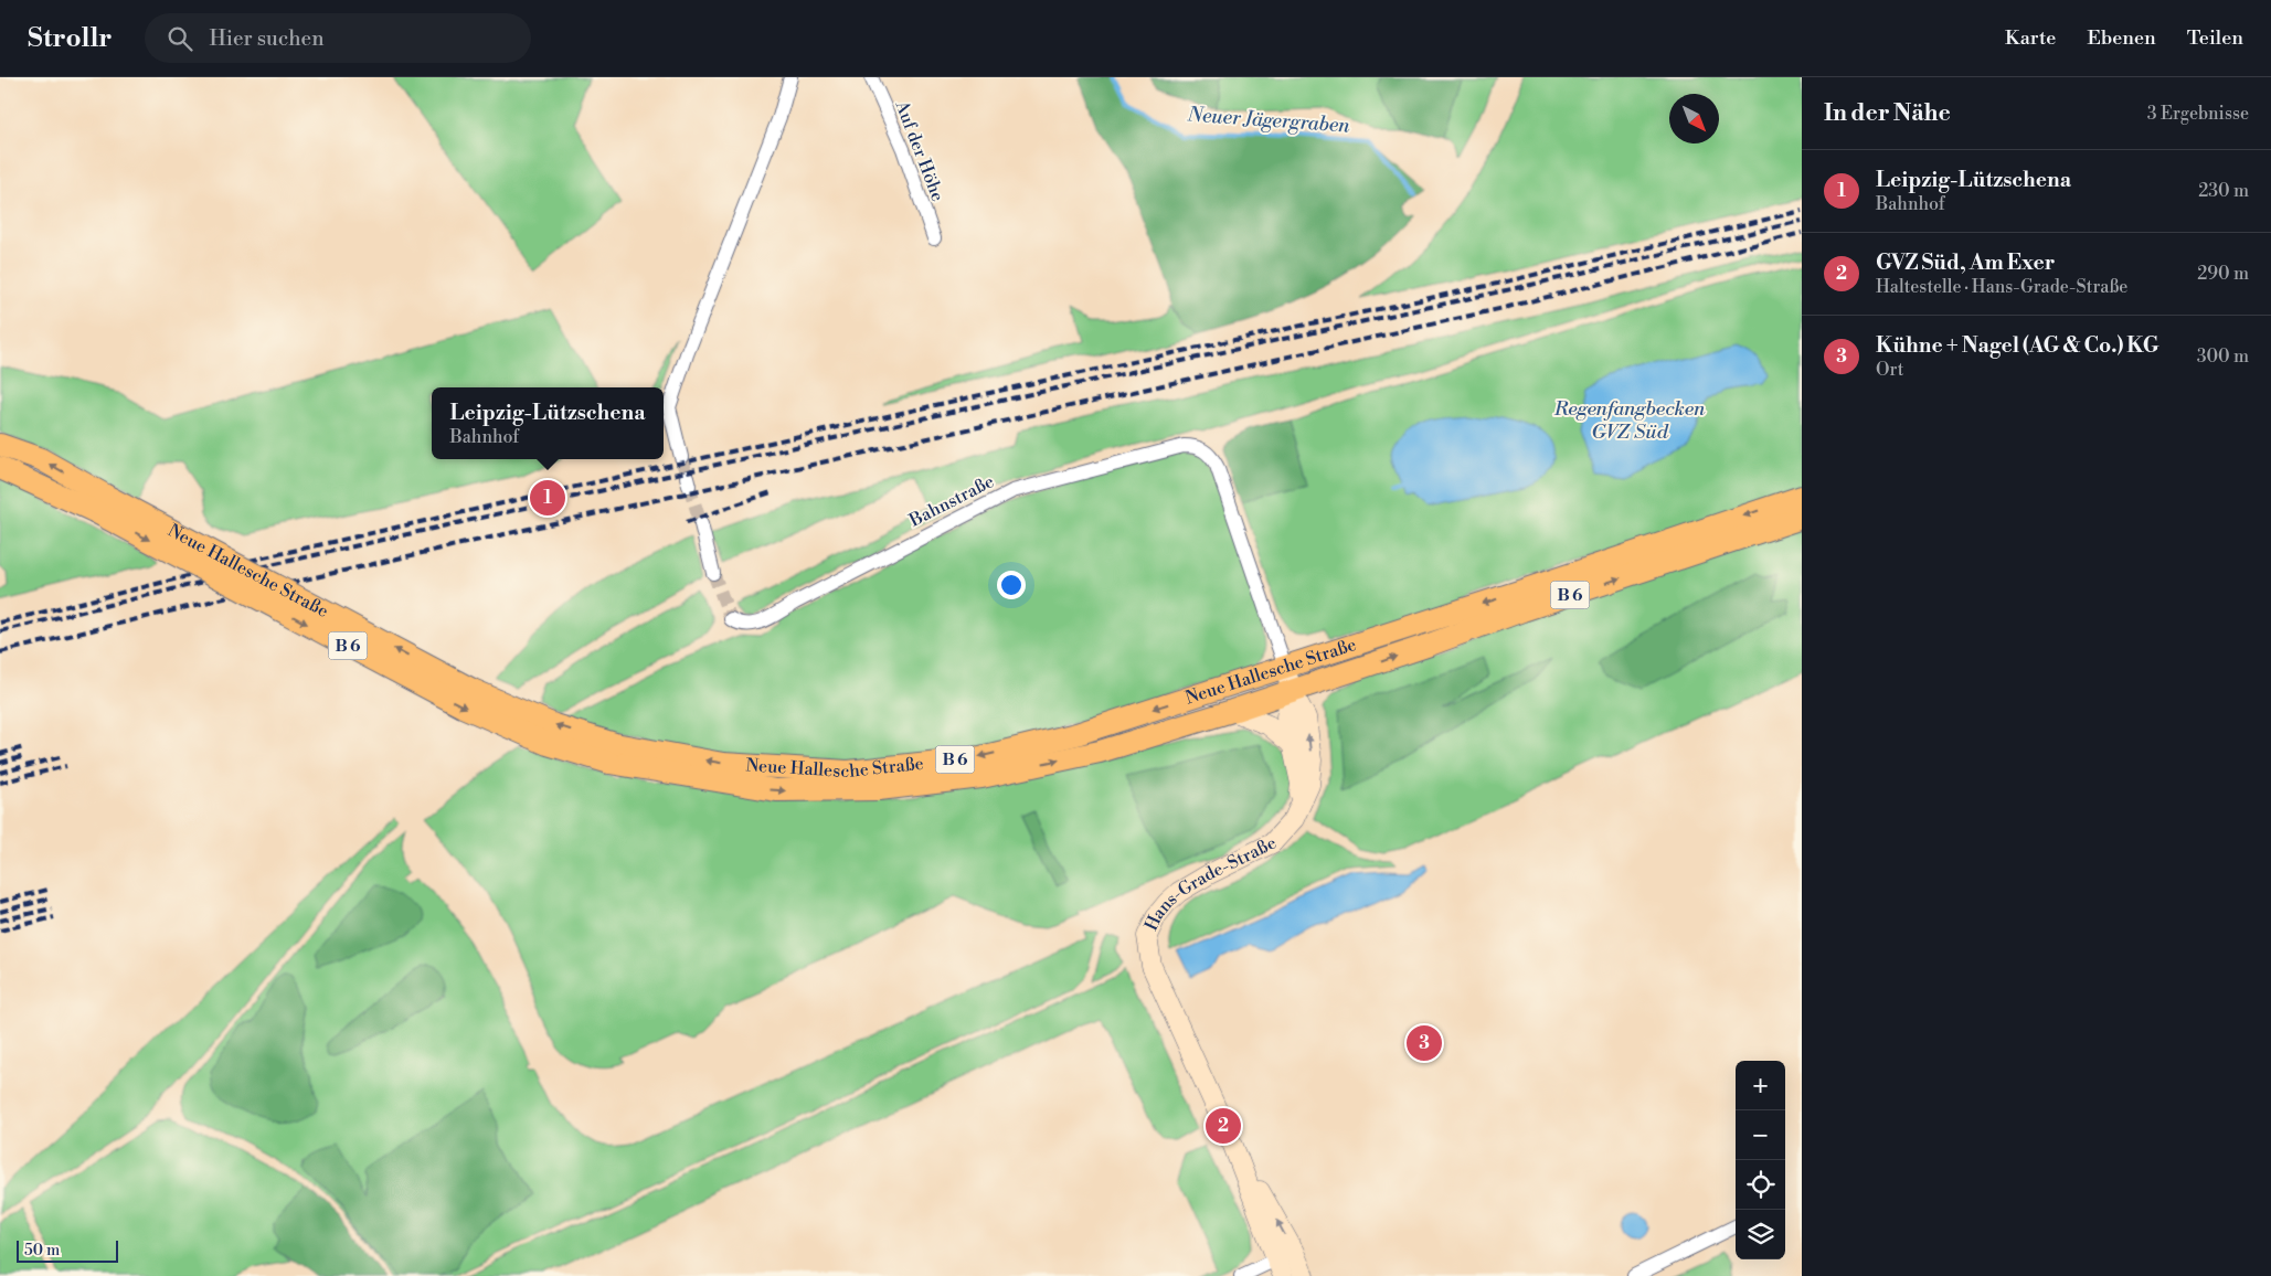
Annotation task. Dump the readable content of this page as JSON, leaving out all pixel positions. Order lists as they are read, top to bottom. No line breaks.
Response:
{"streets":{"main road":["Neue Hallesche Straße","B 6"],"street":["Auf der Höhe","Bahnstraße","Hans-Grade-Straße"]},"crossings":[["Bahnstraße","Neue Hallesche Straße"],["Bahnstraße","Hans-Grade-Straße"],["Neue Hallesche Straße","Hans-Grade-Straße"]],"water":["Neuer Jägergraben","Regenfangbecken GVZ Süd"],"scale_bar":"50 m","north":"bottom right","page":{"header":"Strollr","search":"Hier suchen","nav":["Karte","Ebenen","Teilen"],"heading":["In der Nähe","3 Ergebnisse"],"list":[{"mark":"1","name":"Leipzig-Lützschena","note":"Bahnhof","value":"230 m"},{"mark":"2","name":"GVZ Süd, Am Exer","note":"Haltestelle · Hans-Grade-Straße","value":"290 m"},{"mark":"3","name":"Kühne + Nagel (AG & Co.) KG","note":"Ort","value":"300 m"}],"popup":["Leipzig-Lützschena","Bahnhof"],"pins":["1","3","2"],"map_buttons":["+","−"],"scale":"50 m"}}
